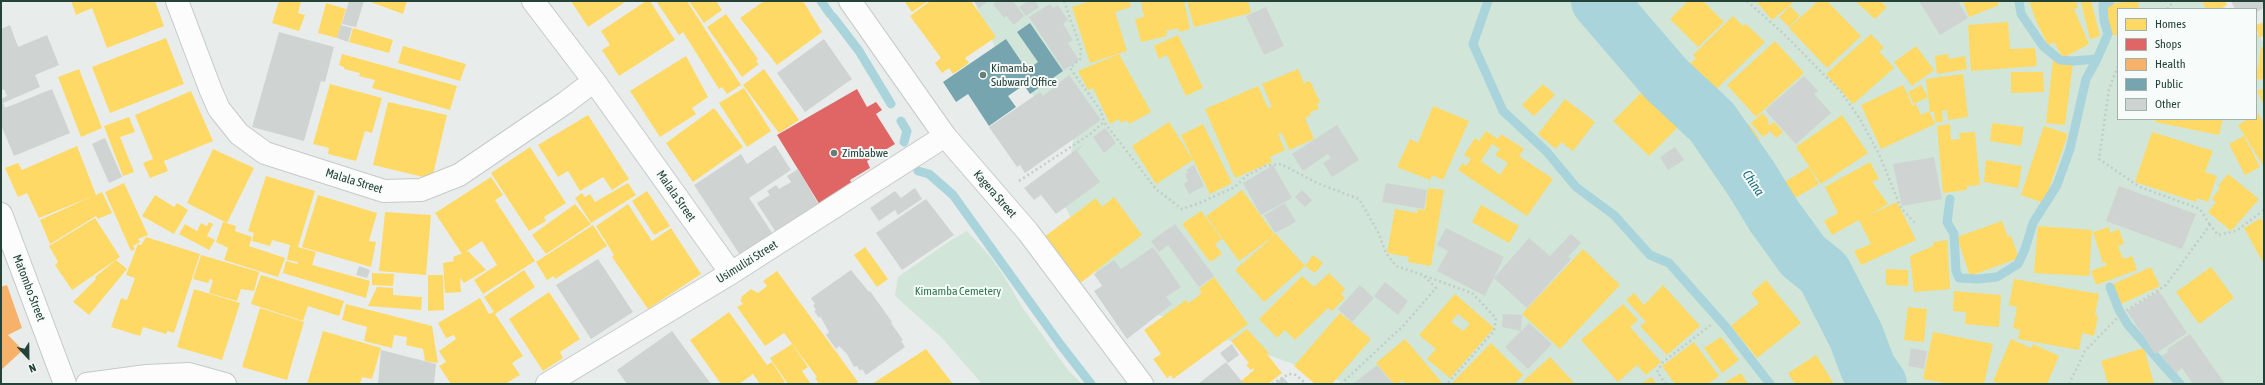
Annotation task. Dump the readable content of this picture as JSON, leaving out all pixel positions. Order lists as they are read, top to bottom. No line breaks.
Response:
{"streets":{"street":["Malala Street","Kagera Street","Usimulizi Street","Matombo Street"]},"crossings":[["Malala Street","Usimulizi Street"],["Kagera Street","Usimulizi Street"]],"water":["China"],"parks":["Kimamba Cemetery"],"places":["Kimamba Subward Office","Zimbabwe"],"legend":["Homes","Shops","Health","Public","Other"],"north":"bottom"}
